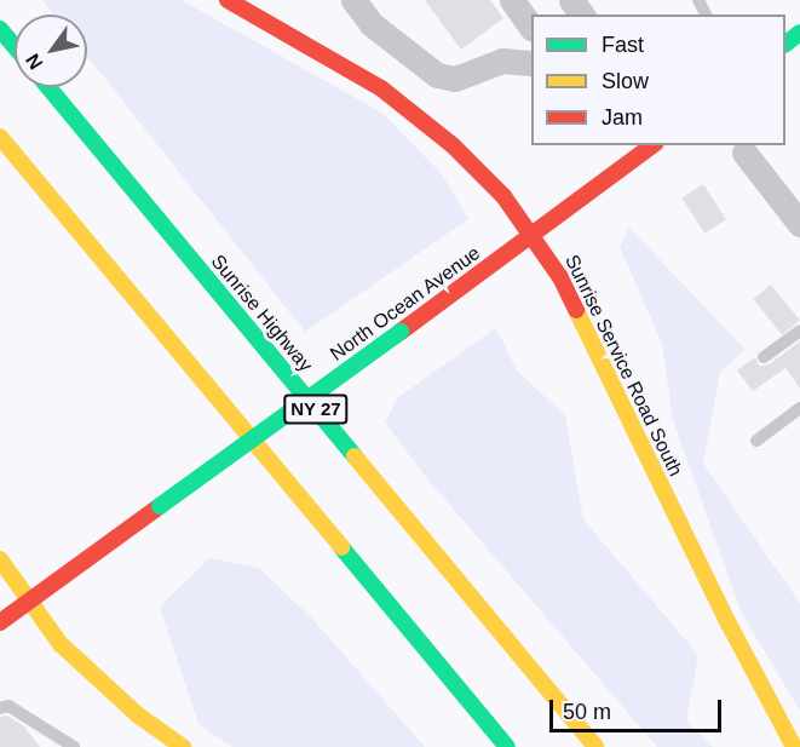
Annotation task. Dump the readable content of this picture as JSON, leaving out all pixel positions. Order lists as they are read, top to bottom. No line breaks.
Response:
{"streets":{"main road":["North Ocean Avenue","Sunrise Highway","Sunrise Service Road South","NY 27"]},"crossings":[["North Ocean Avenue","Sunrise Service Road South"]],"legend":["Fast","Slow","Jam"],"scale_bar":"50 m","north":"bottom left"}
